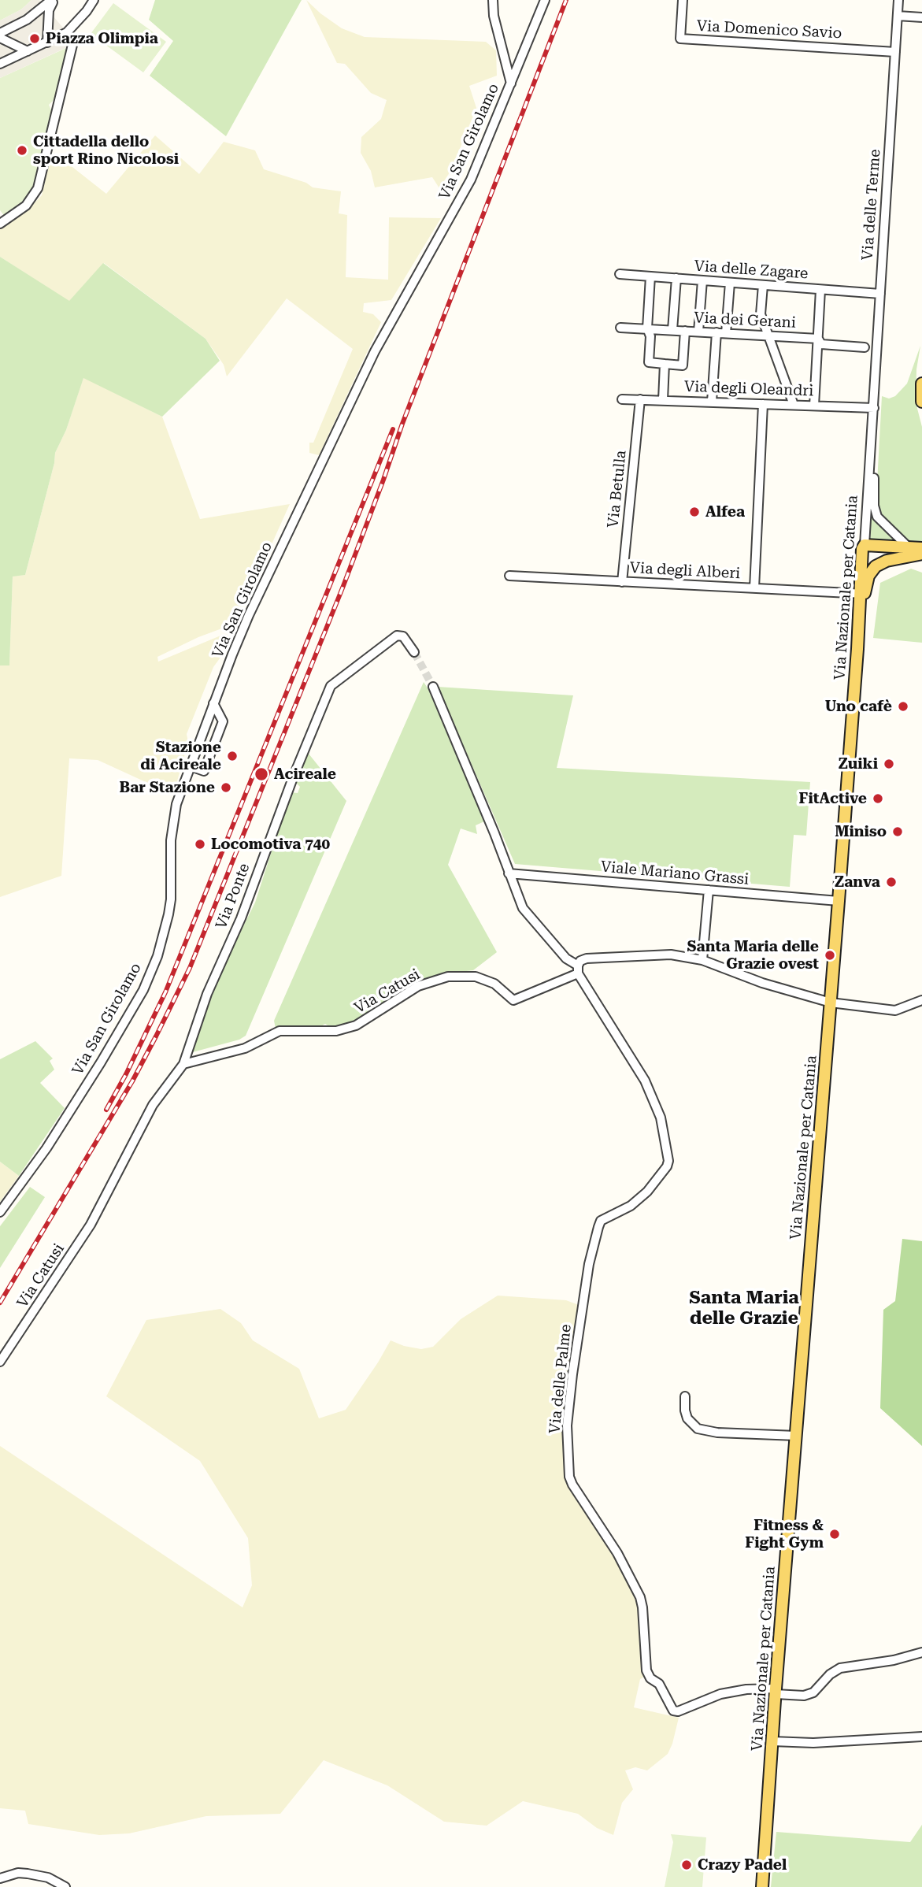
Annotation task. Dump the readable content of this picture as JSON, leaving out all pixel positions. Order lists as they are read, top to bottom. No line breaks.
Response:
{"streets":{"main road":["Via Nazionale per Catania"],"street":["Via Domenico Savio","Via San Girolamo","Via delle Terme","Via delle Zagare","Via dei Gerani","Via degli Oleandri","Via Betulla","Via degli Alberi","Viale Mariano Grassi","Via Ponte","Via Catusi","Via delle Palme"]},"crossings":[["Via Domenico Savio","Via delle Terme"],["Via delle Terme","Via delle Zagare"],["Via delle Terme","Via degli Oleandri"],["Via delle Terme","Via Nazionale per Catania"],["Via degli Oleandri","Via Betulla"],["Via degli Oleandri","Via Nazionale per Catania"],["Via Betulla","Via degli Alberi"],["Via degli Alberi","Via Nazionale per Catania"],["Via Nazionale per Catania","Viale Mariano Grassi"],["Via Nazionale per Catania","Via Catusi"],["Via Nazionale per Catania","Via delle Palme"],["Via Ponte","Via Catusi"],["Via Catusi","Via delle Palme"]],"districts":["Santa Maria delle Grazie"],"places":["Piazza Olimpia","Cittadella dello sport Rino Nicolosi","Alfea","Uno cafè","Stazione di Acireale","Zuiki","Acireale","Bar Stazione","FitActive","Miniso","Locomotiva 740","Zanva","Santa Maria delle Grazie ovest","Fitness & Fight Gym","Crazy Padel"]}
